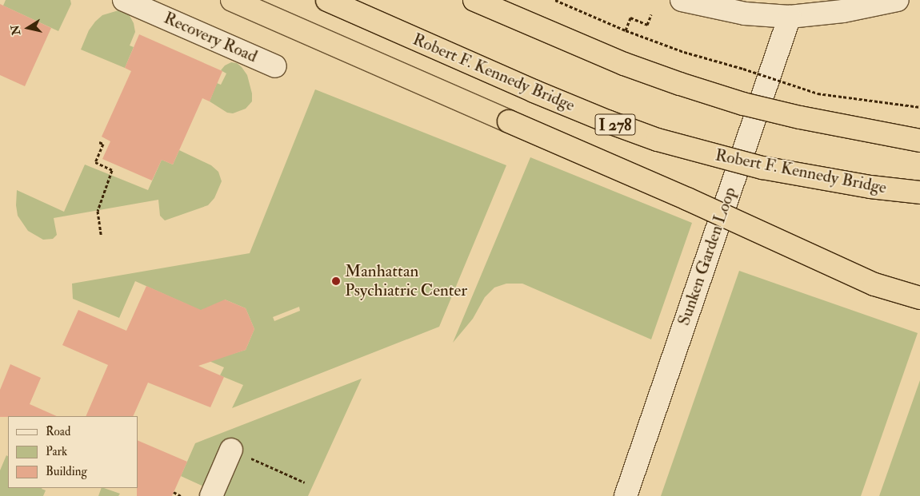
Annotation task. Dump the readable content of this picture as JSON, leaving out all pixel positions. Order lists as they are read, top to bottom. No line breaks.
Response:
{"streets":{"highway":["Robert F. Kennedy Bridge","I 278"],"street":["Recovery Road","Sunken Garden Loop"]},"places":["Manhattan Psychiatric Center"],"legend":["Road","Park","Building"],"north":"left"}
